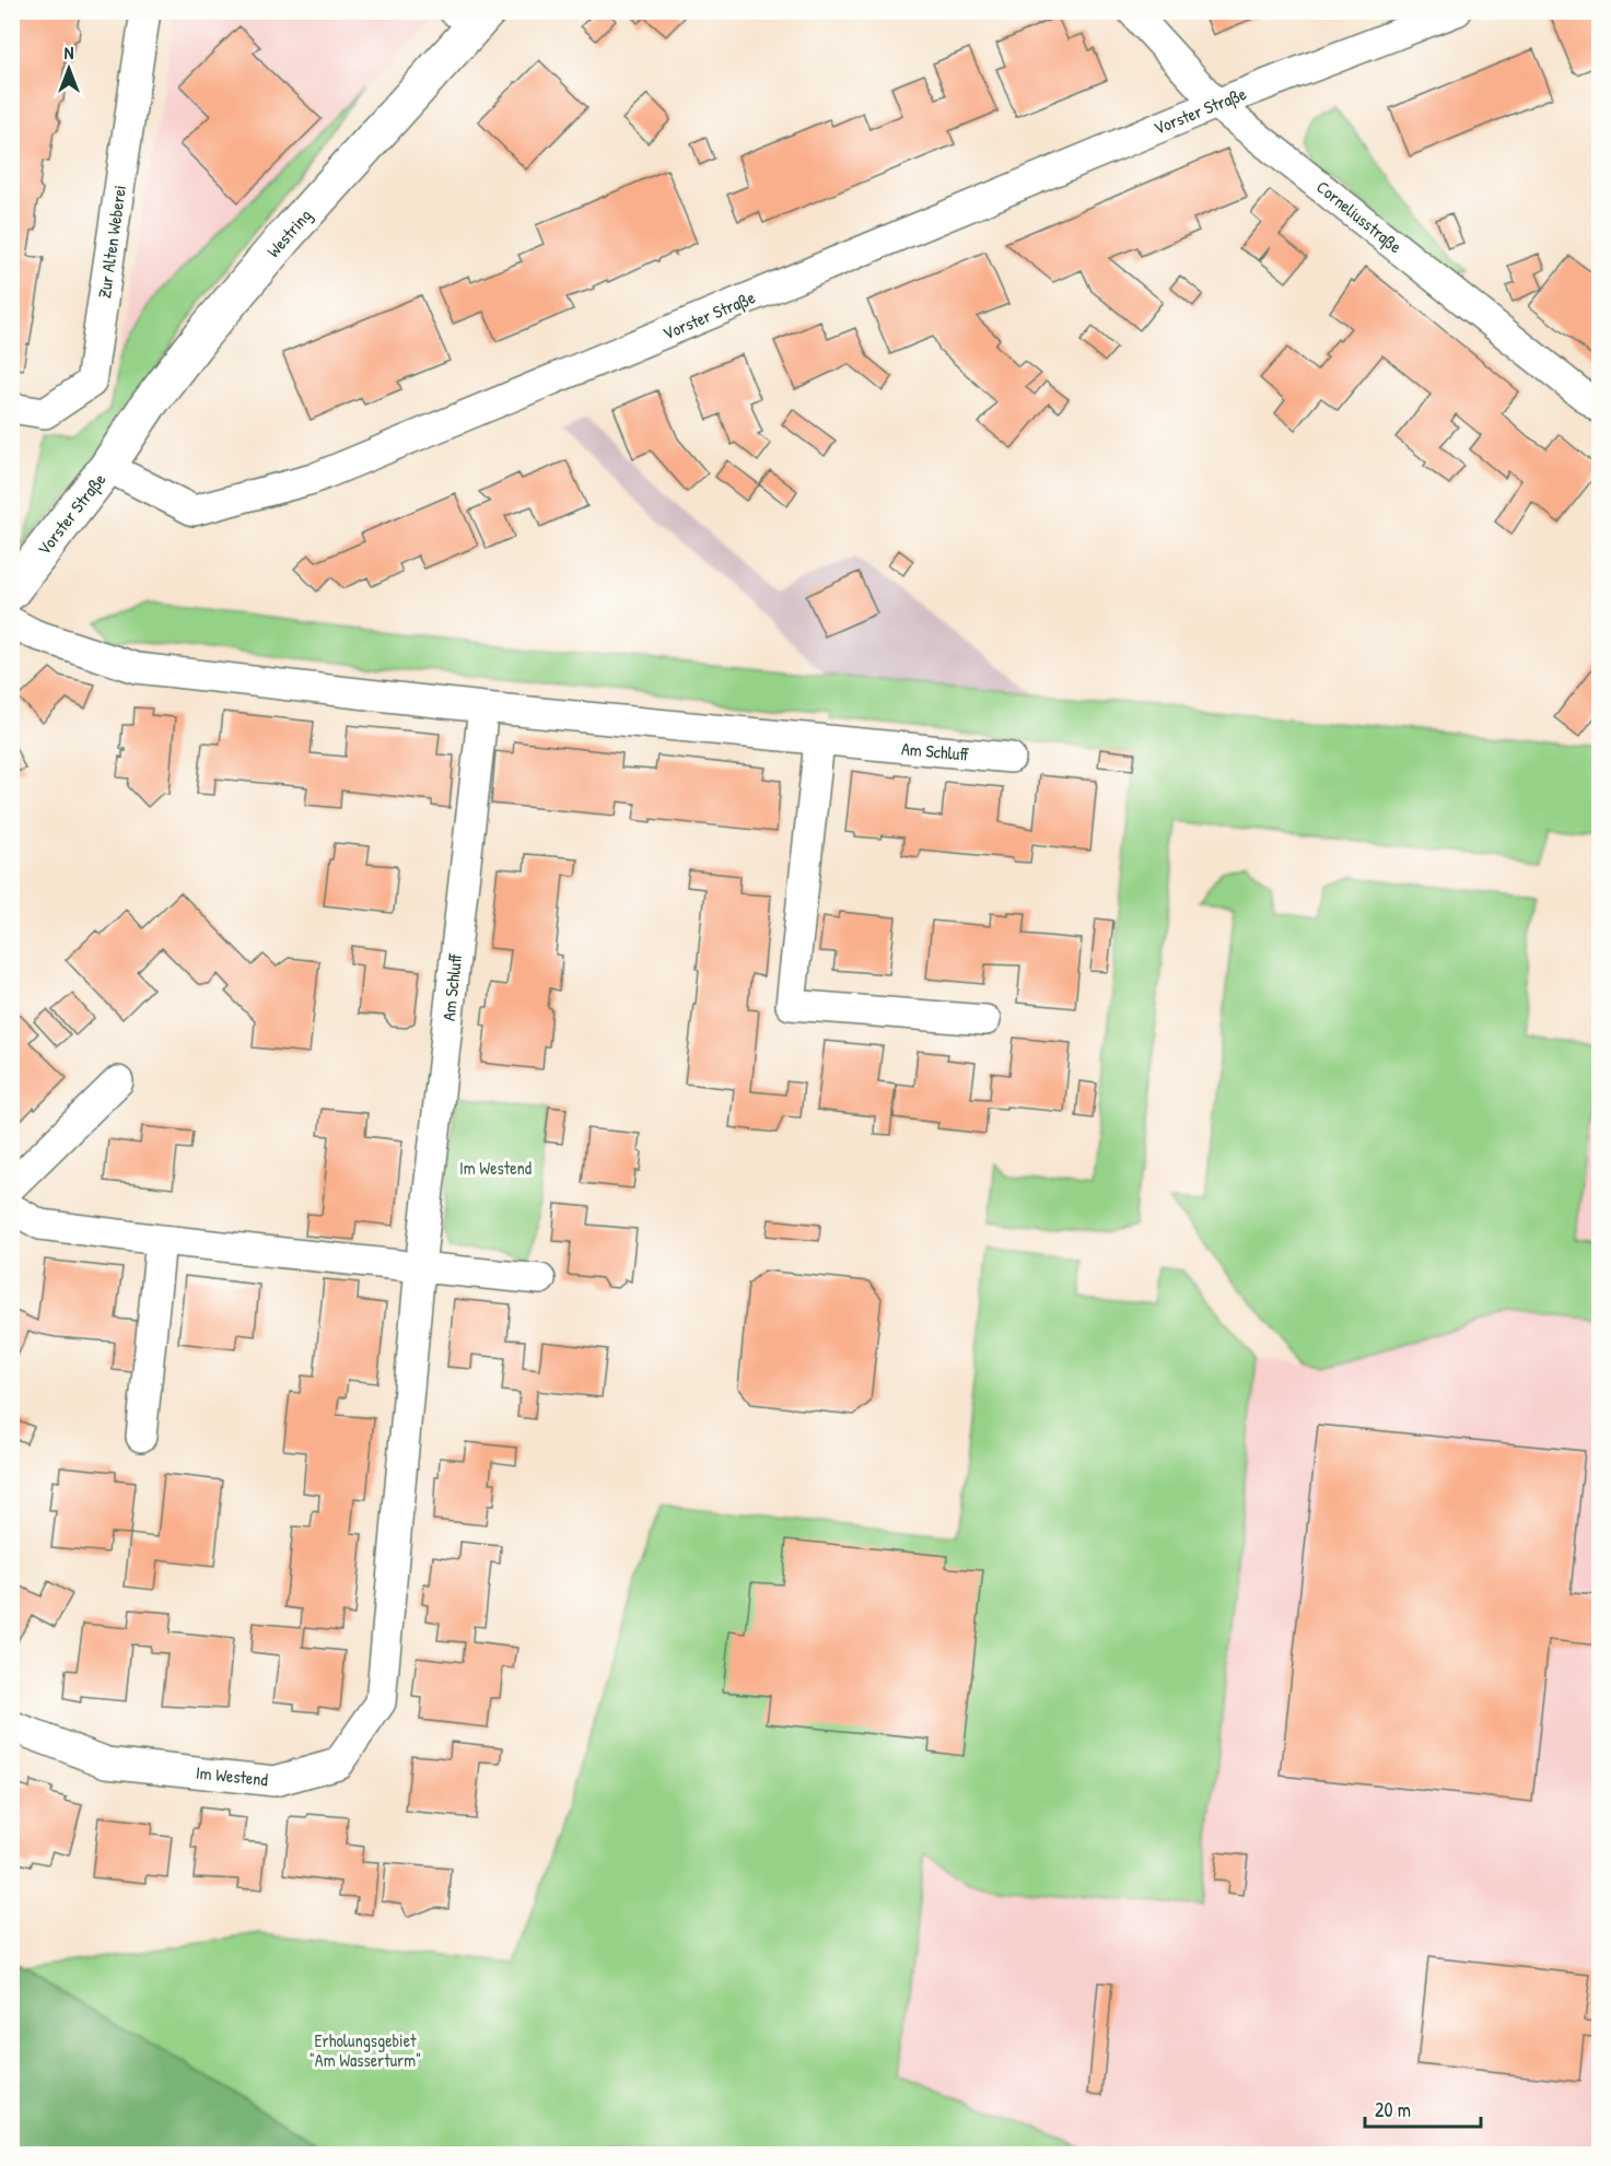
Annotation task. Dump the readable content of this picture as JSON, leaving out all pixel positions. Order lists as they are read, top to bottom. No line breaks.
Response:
{"streets":{"street":["Vorster Straße","Corneliusstraße","Westring","Zur Alten Weberei","Am Schluff","Im Westend"]},"crossings":[["Vorster Straße","Corneliusstraße"],["Vorster Straße","Westring"],["Am Schluff","Im Westend"]],"parks":["Im Westend","Erholungsgebiet \"Am Wasserturm\""],"scale_bar":"20 m","north":"top"}
